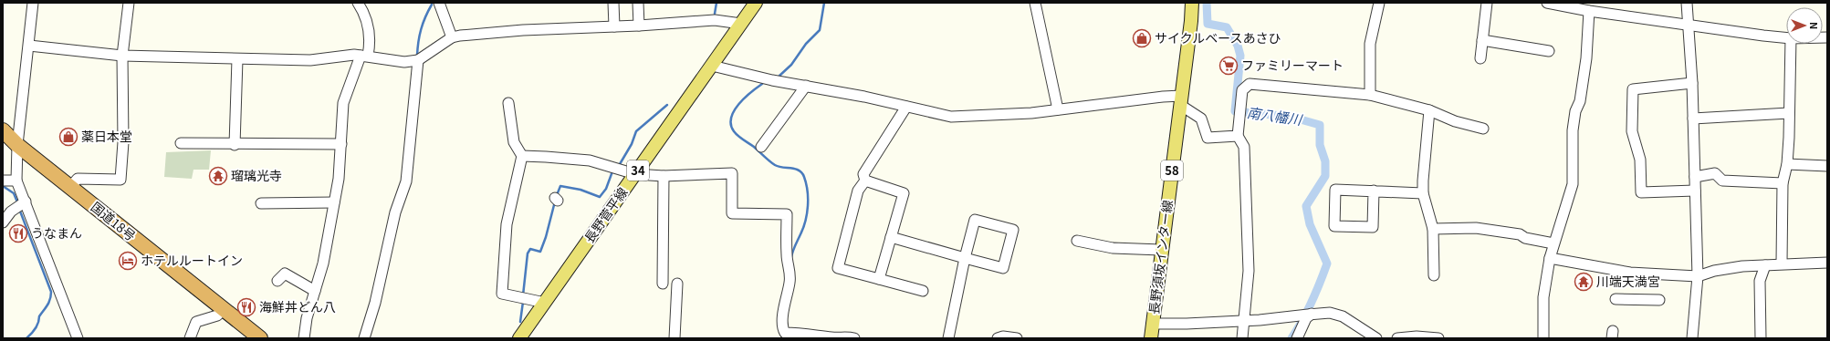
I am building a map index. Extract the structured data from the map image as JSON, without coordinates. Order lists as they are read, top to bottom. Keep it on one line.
{"streets":{"highway":["国道18号"],"main road":["34","58","長野菅平線","長野須坂インター線"]},"water":["南八幡川"],"places":{"shop":["サイクルベースあさひ","薬日本堂"],"supermarket":["ファミリーマート"],"temple":["瑠璃光寺","川端天満宮"],"restaurant":["うなまん","海鮮丼どん八"],"hotel":["ホテルルートイン"]},"north":"right"}
